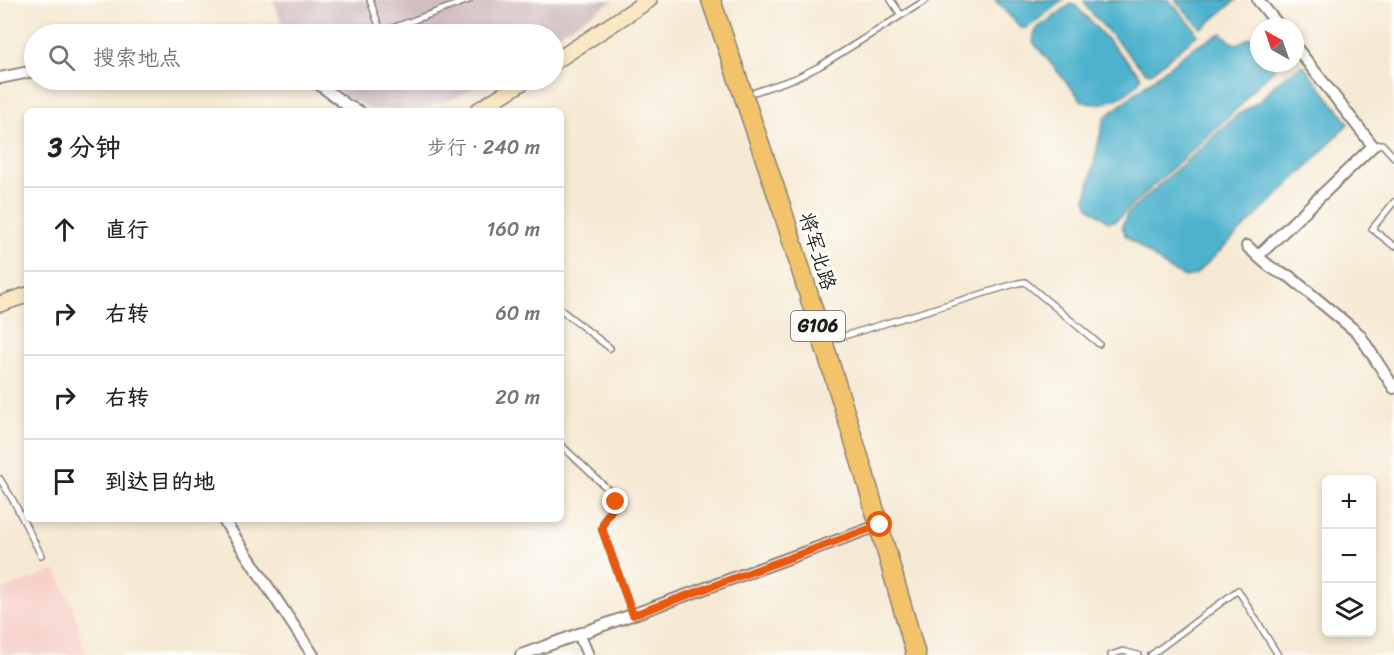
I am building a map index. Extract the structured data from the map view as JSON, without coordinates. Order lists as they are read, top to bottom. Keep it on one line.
{"streets":{"highway":["将军北路","G106"]},"north":"top left","page":{"search":"搜索地点","heading":["3 分钟","步行 · 240 m"],"list":[["直行","160 m"],["右转","60 m"],["右转","20 m"],"到达目的地"],"map_buttons":["+","−"]}}
